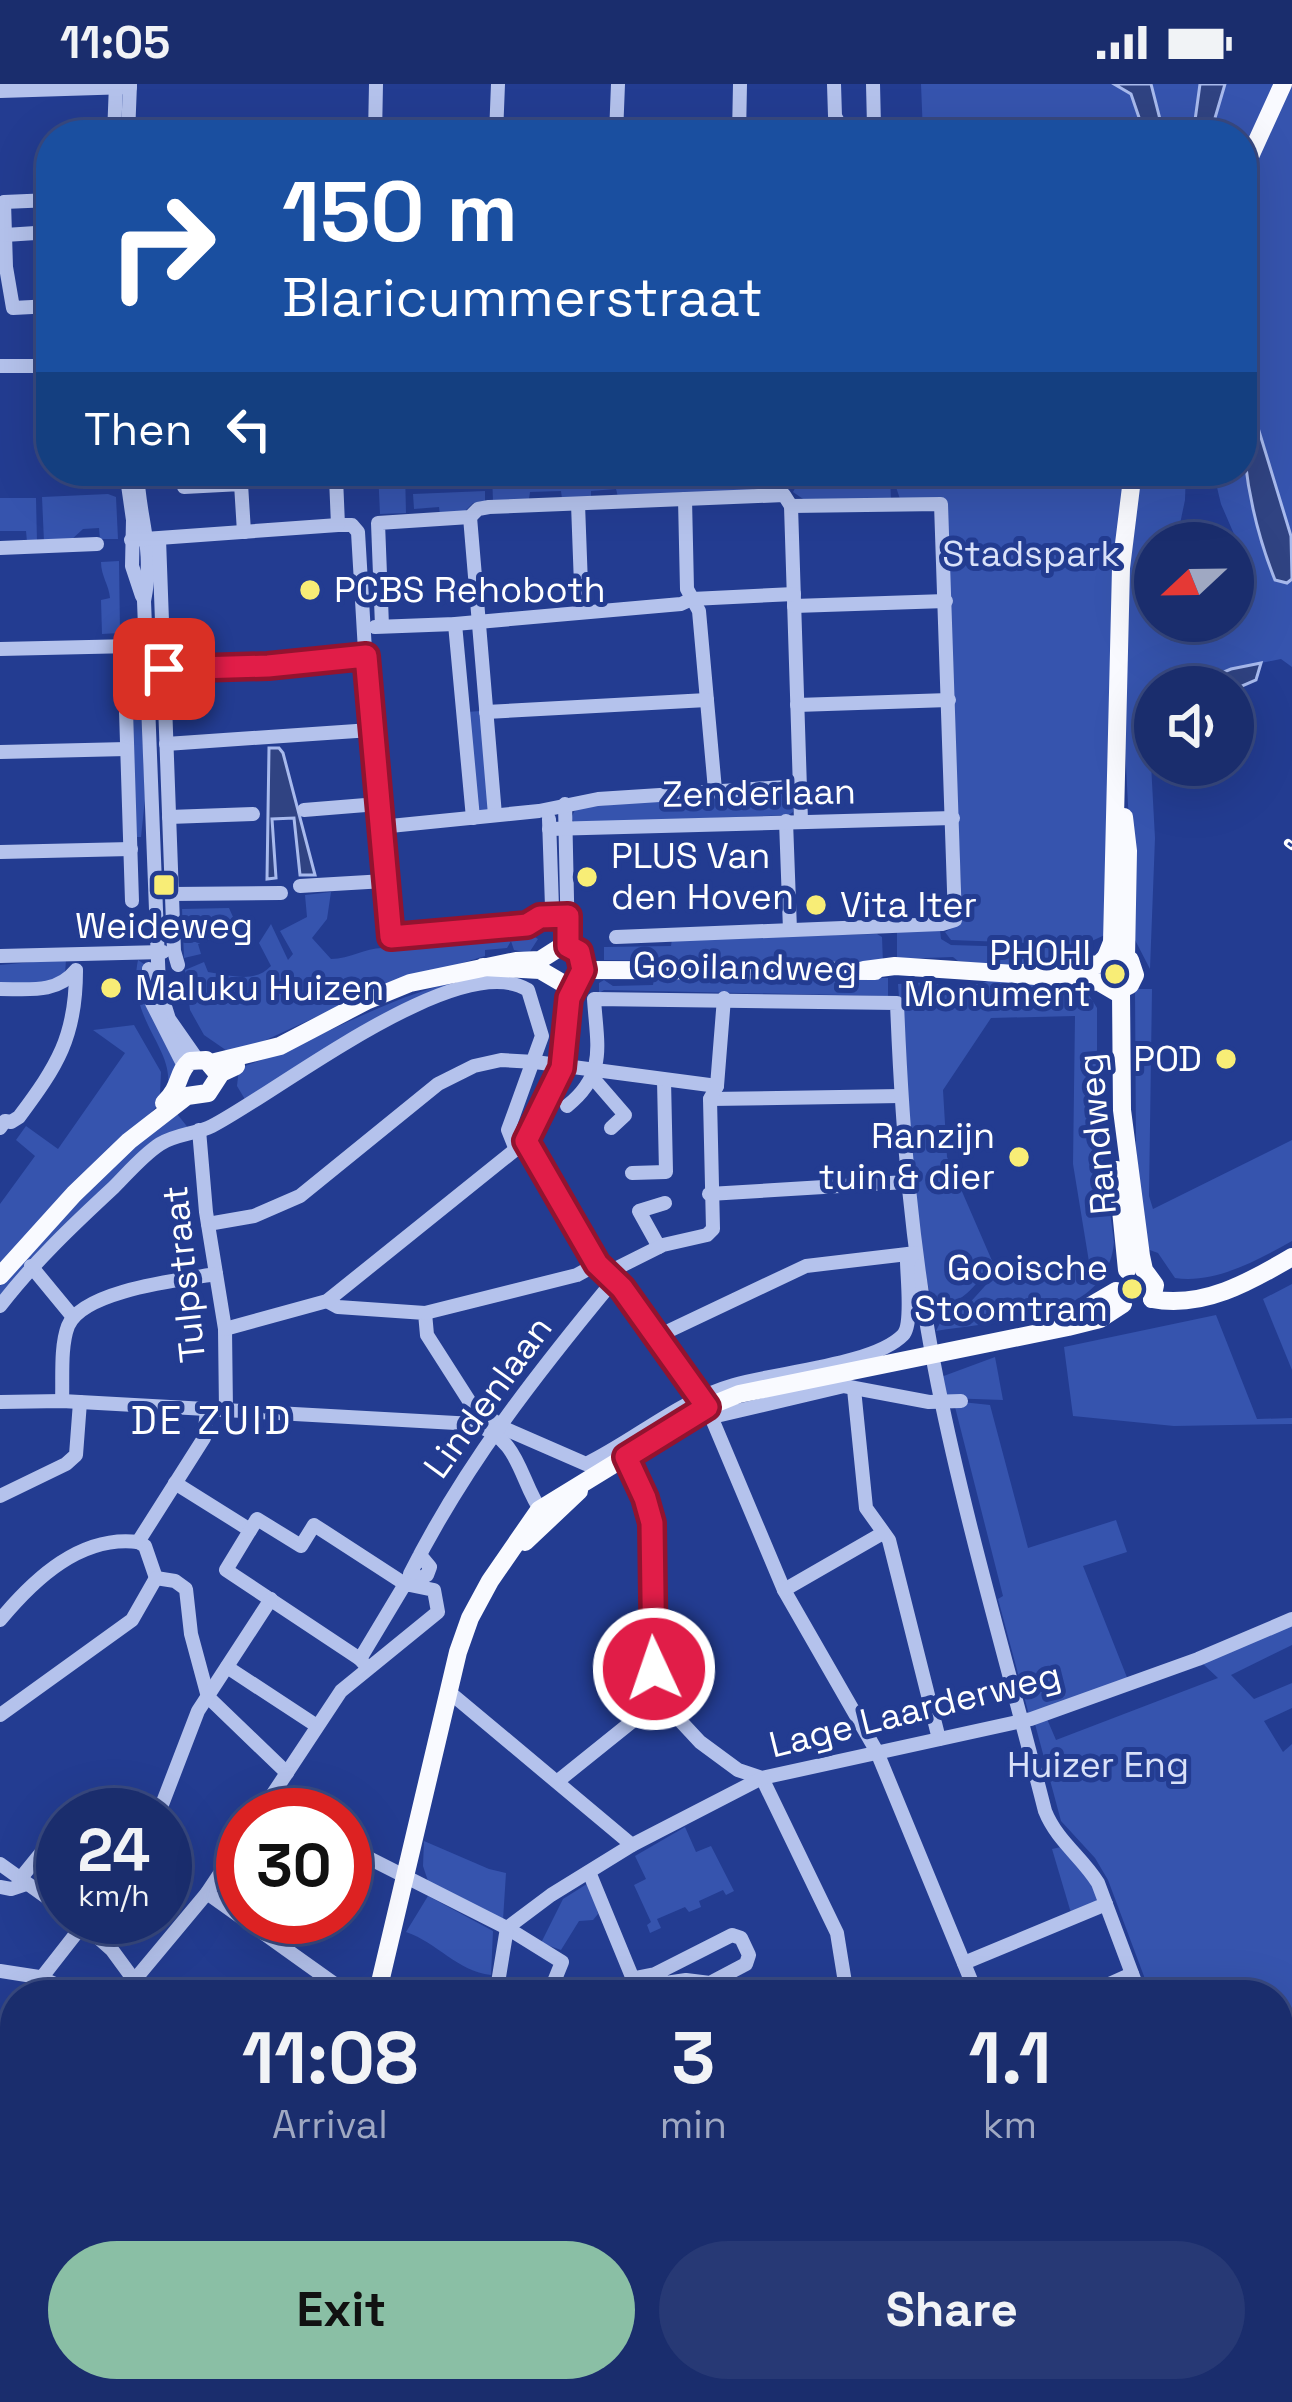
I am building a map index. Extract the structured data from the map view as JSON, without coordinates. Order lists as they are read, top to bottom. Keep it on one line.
{"streets":{"main road":["Gooilandweg","Randweg"],"street":["Zenderlaan","Tulpstraat","Lindenlaan","Lage Laarderweg"]},"crossings":[["Zenderlaan","Gooilandweg"],["Gooilandweg","Randweg"]],"districts":["DE ZUID"],"parks":["Stadspark","Huizer Eng"],"places":{"other":["PCBS Rehoboth","PLUS Van den Hoven","Vita Iter","PHOHI Monument","Maluku Huizen","POD","Ranzijn tuin & dier","Gooische Stoomtram"],"transit":["Weideweg"]},"north":"left","page":{"status":"11:05","turn":["150 m","Blaricummerstraat"],"then":"Then","speed":"24 km/h","limit":"30","eta":["11:08","Arrival","3","min","1.1","km"],"buttons":["Exit","Share"]}}
